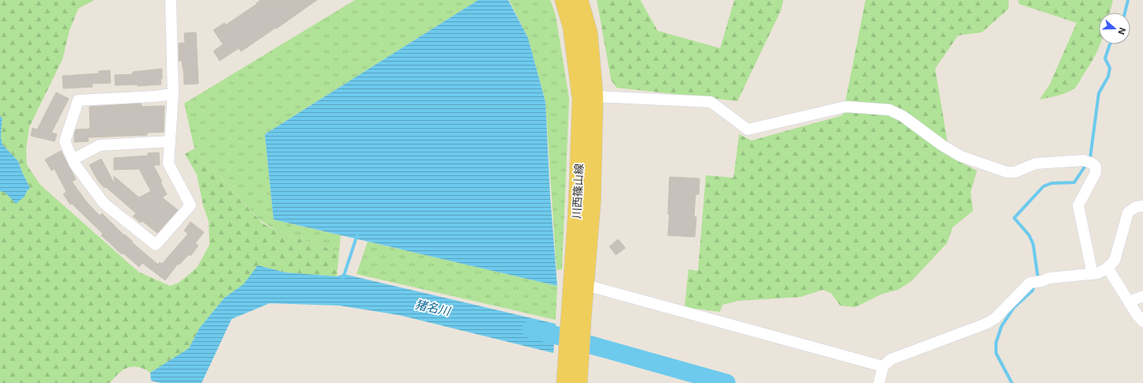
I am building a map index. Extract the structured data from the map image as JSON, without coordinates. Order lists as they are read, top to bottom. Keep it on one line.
{"streets":{"main road":["川西篠山線"]},"water":["猪名川"],"north":"right"}
